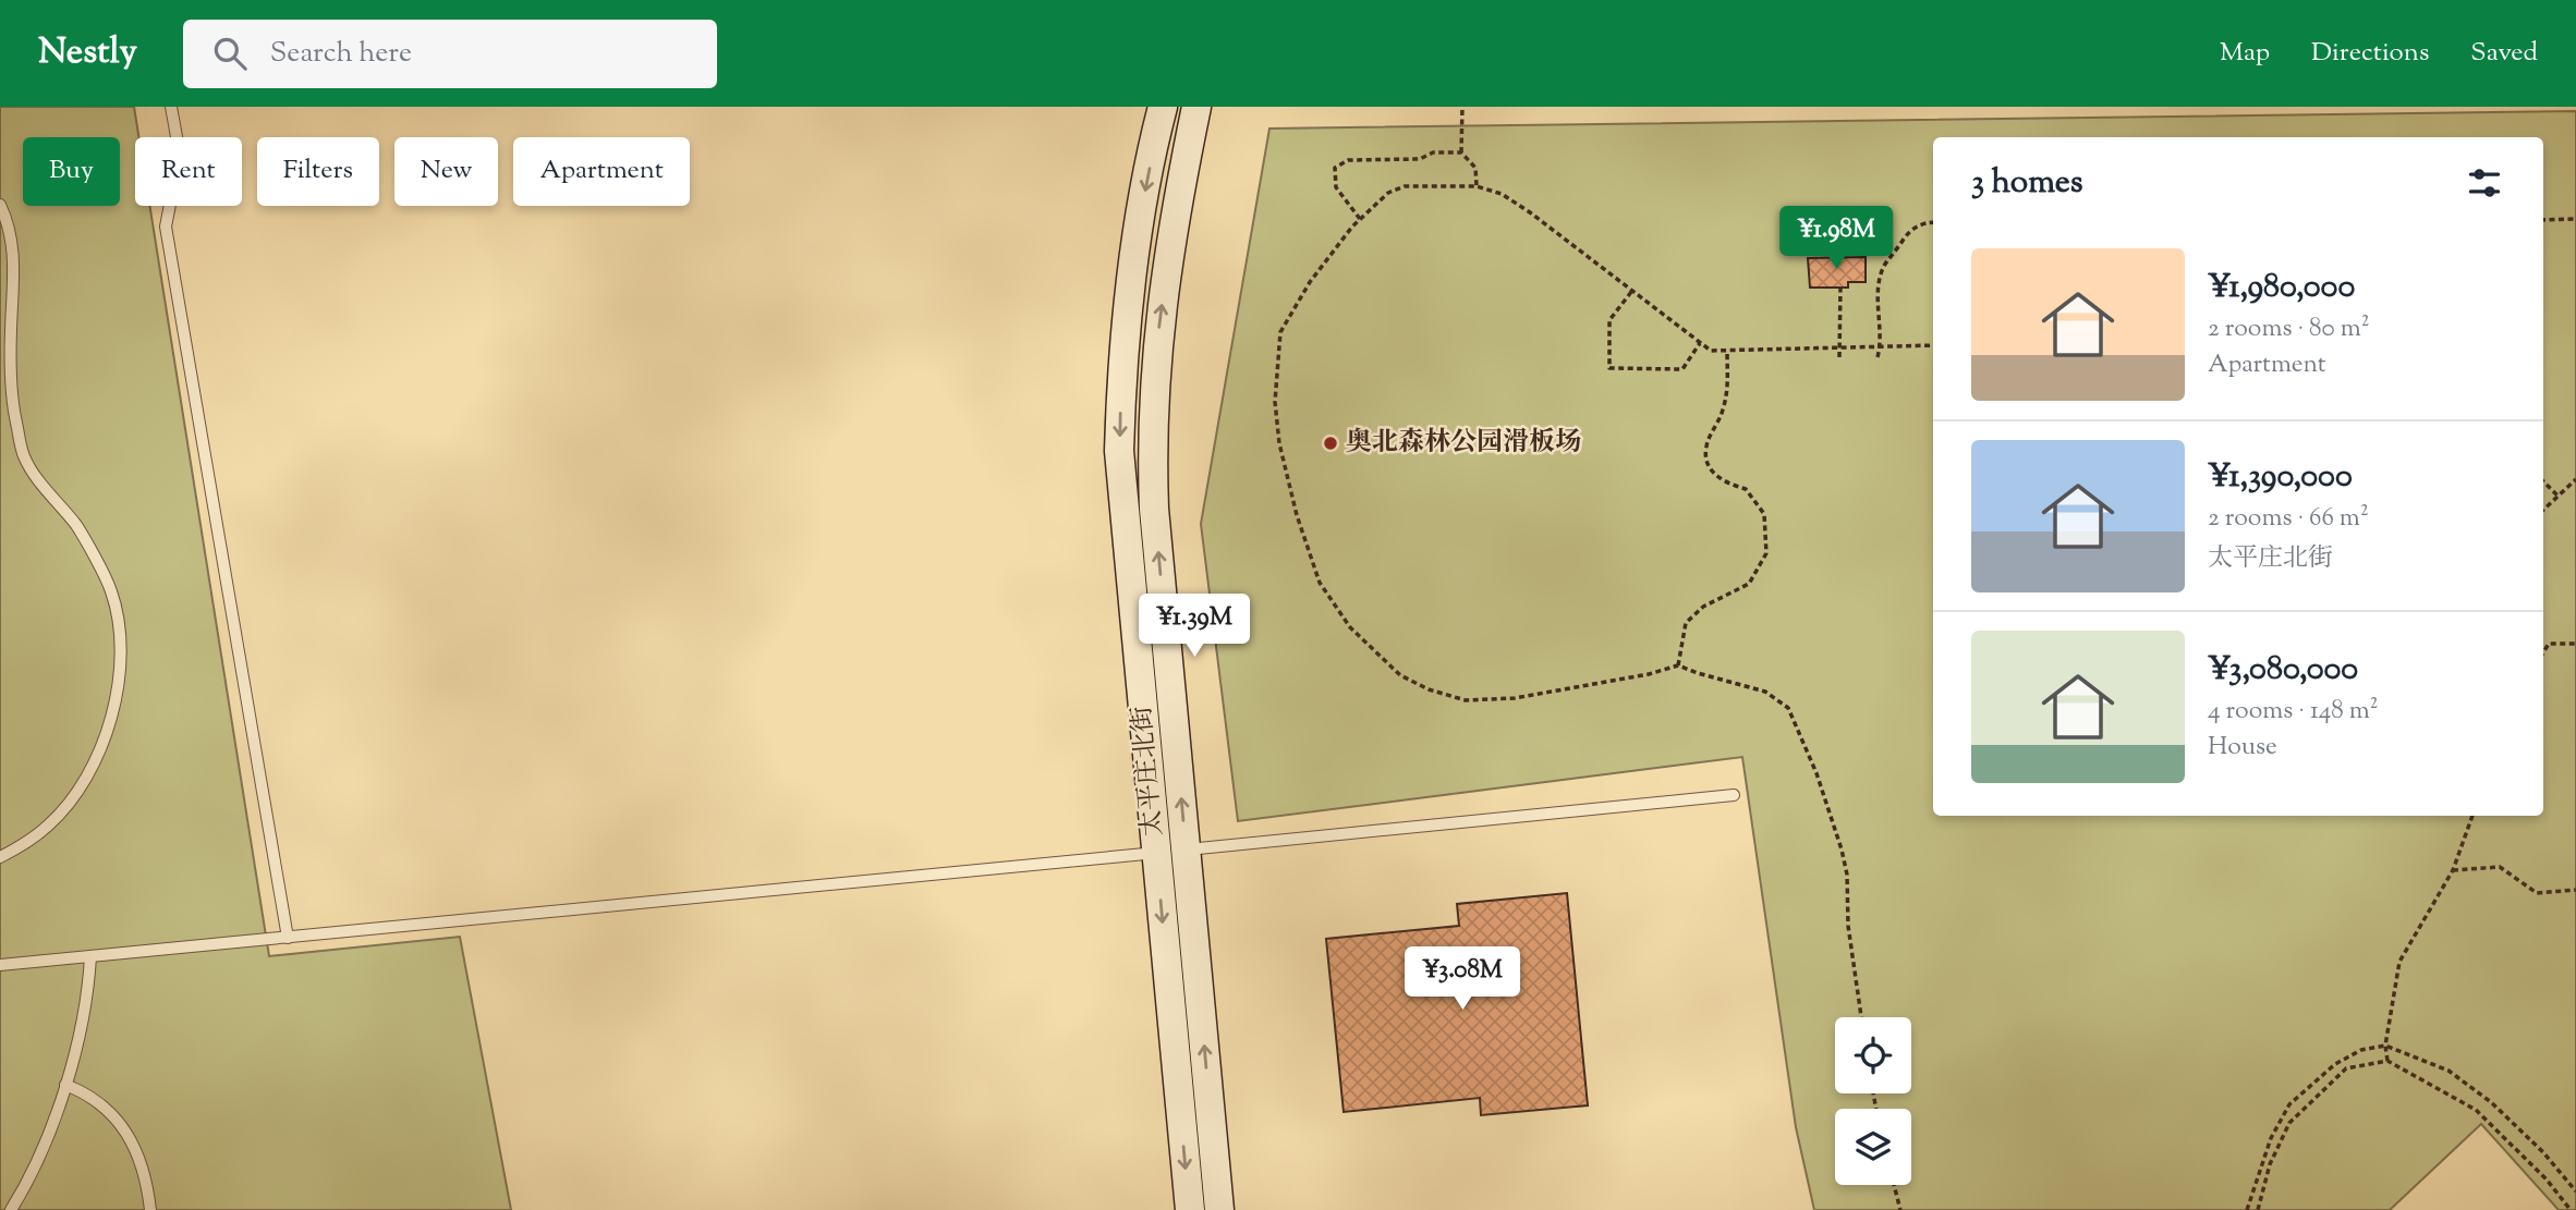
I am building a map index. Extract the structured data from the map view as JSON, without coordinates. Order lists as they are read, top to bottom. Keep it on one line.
{"streets":{"main road":["太平庄北街"]},"places":["奥北森林公园滑板场"],"page":{"header":"Nestly","search":"Search here","nav":["Map","Directions","Saved"],"chip":["Buy","Rent","Filters","New","Apartment"],"heading":"3 homes","price":["¥1.98M","¥1.39M","¥3.08M"],"list":[{"name":"¥1,980,000","note":"2 rooms · 80 m² · Apartment"},{"name":"¥1,390,000","note":"2 rooms · 66 m² · 太平庄北街"},{"name":"¥3,080,000","note":"4 rooms · 148 m² · House"}]}}
